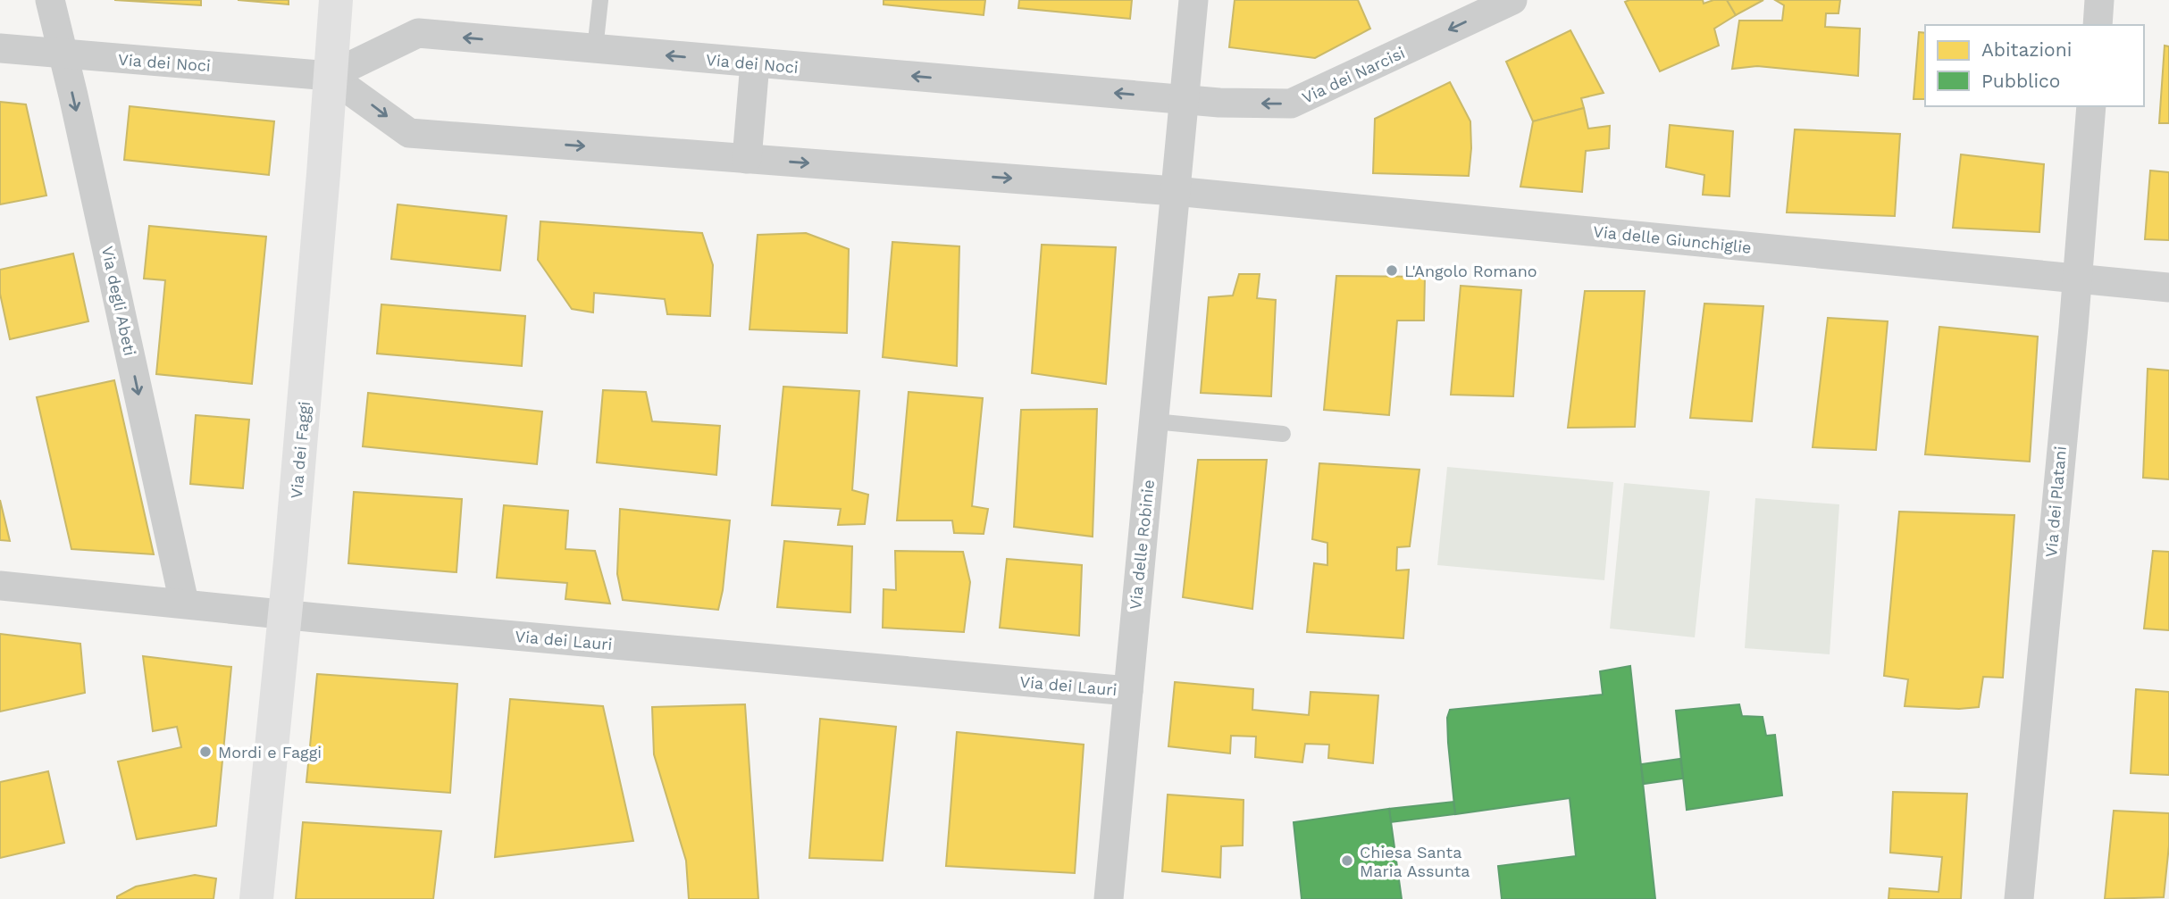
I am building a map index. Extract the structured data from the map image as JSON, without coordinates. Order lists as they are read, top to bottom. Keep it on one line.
{"streets":{"street":["Via dei Noci","Via dei Narcisi","Via delle Giunchiglie","Via degli Abeti","Via dei Faggi","Via dei Platani","Via delle Robinie","Via dei Lauri"]},"crossings":[["Via dei Noci","Via dei Narcisi"],["Via dei Noci","Via degli Abeti"],["Via dei Noci","Via dei Faggi"],["Via dei Noci","Via delle Robinie"],["Via dei Narcisi","Via delle Robinie"],["Via delle Giunchiglie","Via dei Platani"],["Via delle Giunchiglie","Via delle Robinie"],["Via degli Abeti","Via dei Lauri"],["Via dei Faggi","Via dei Lauri"],["Via delle Robinie","Via dei Lauri"]],"one_way":["Via dei Narcisi","Via degli Abeti"],"places":["L'Angolo Romano","Mordi e Faggi","Chiesa Santa Maria Assunta"],"legend":["Abitazioni","Pubblico"]}
